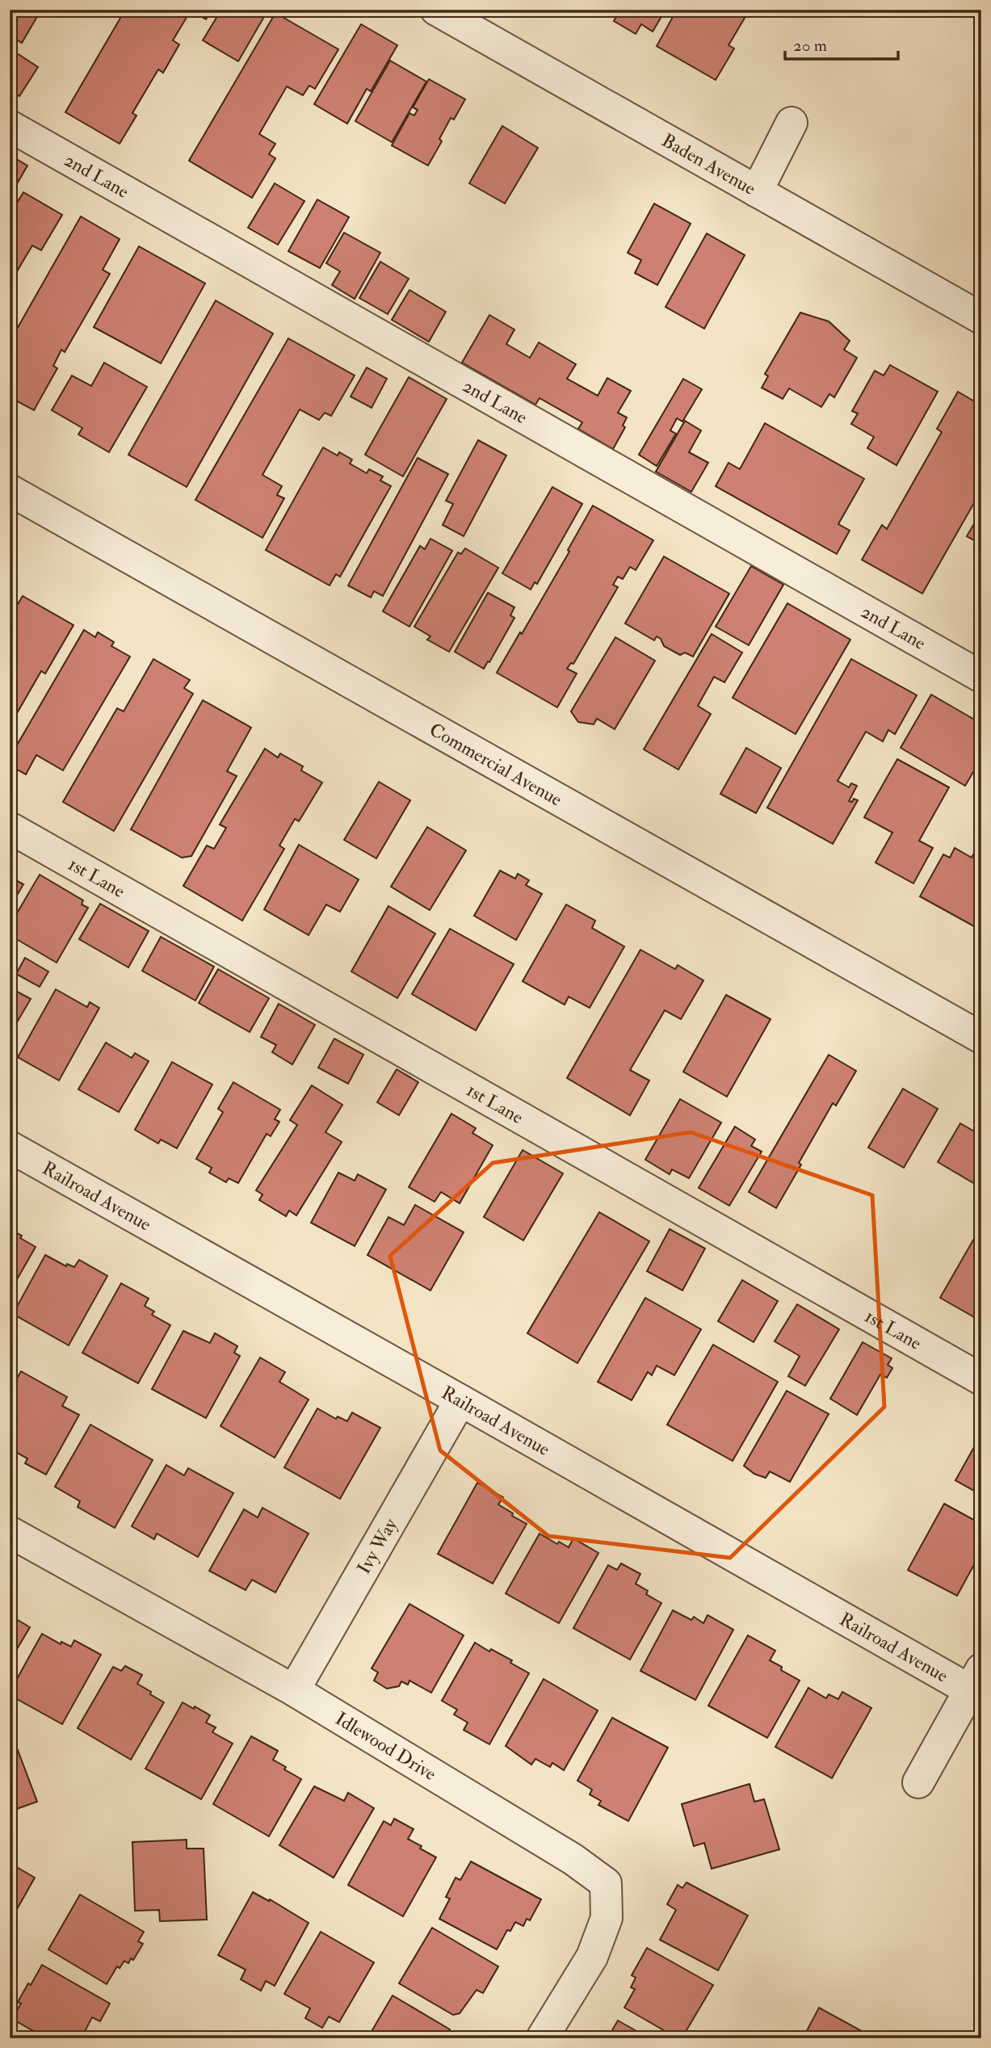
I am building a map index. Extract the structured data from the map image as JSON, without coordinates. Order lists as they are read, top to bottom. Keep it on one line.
{"streets":{"street":["Baden Avenue","2nd Lane","Commercial Avenue","1st Lane","Railroad Avenue","Ivy Way","Idlewood Drive"]},"crossings":[["Railroad Avenue","Ivy Way"],["Ivy Way","Idlewood Drive"]],"scale_bar":"20 m"}
